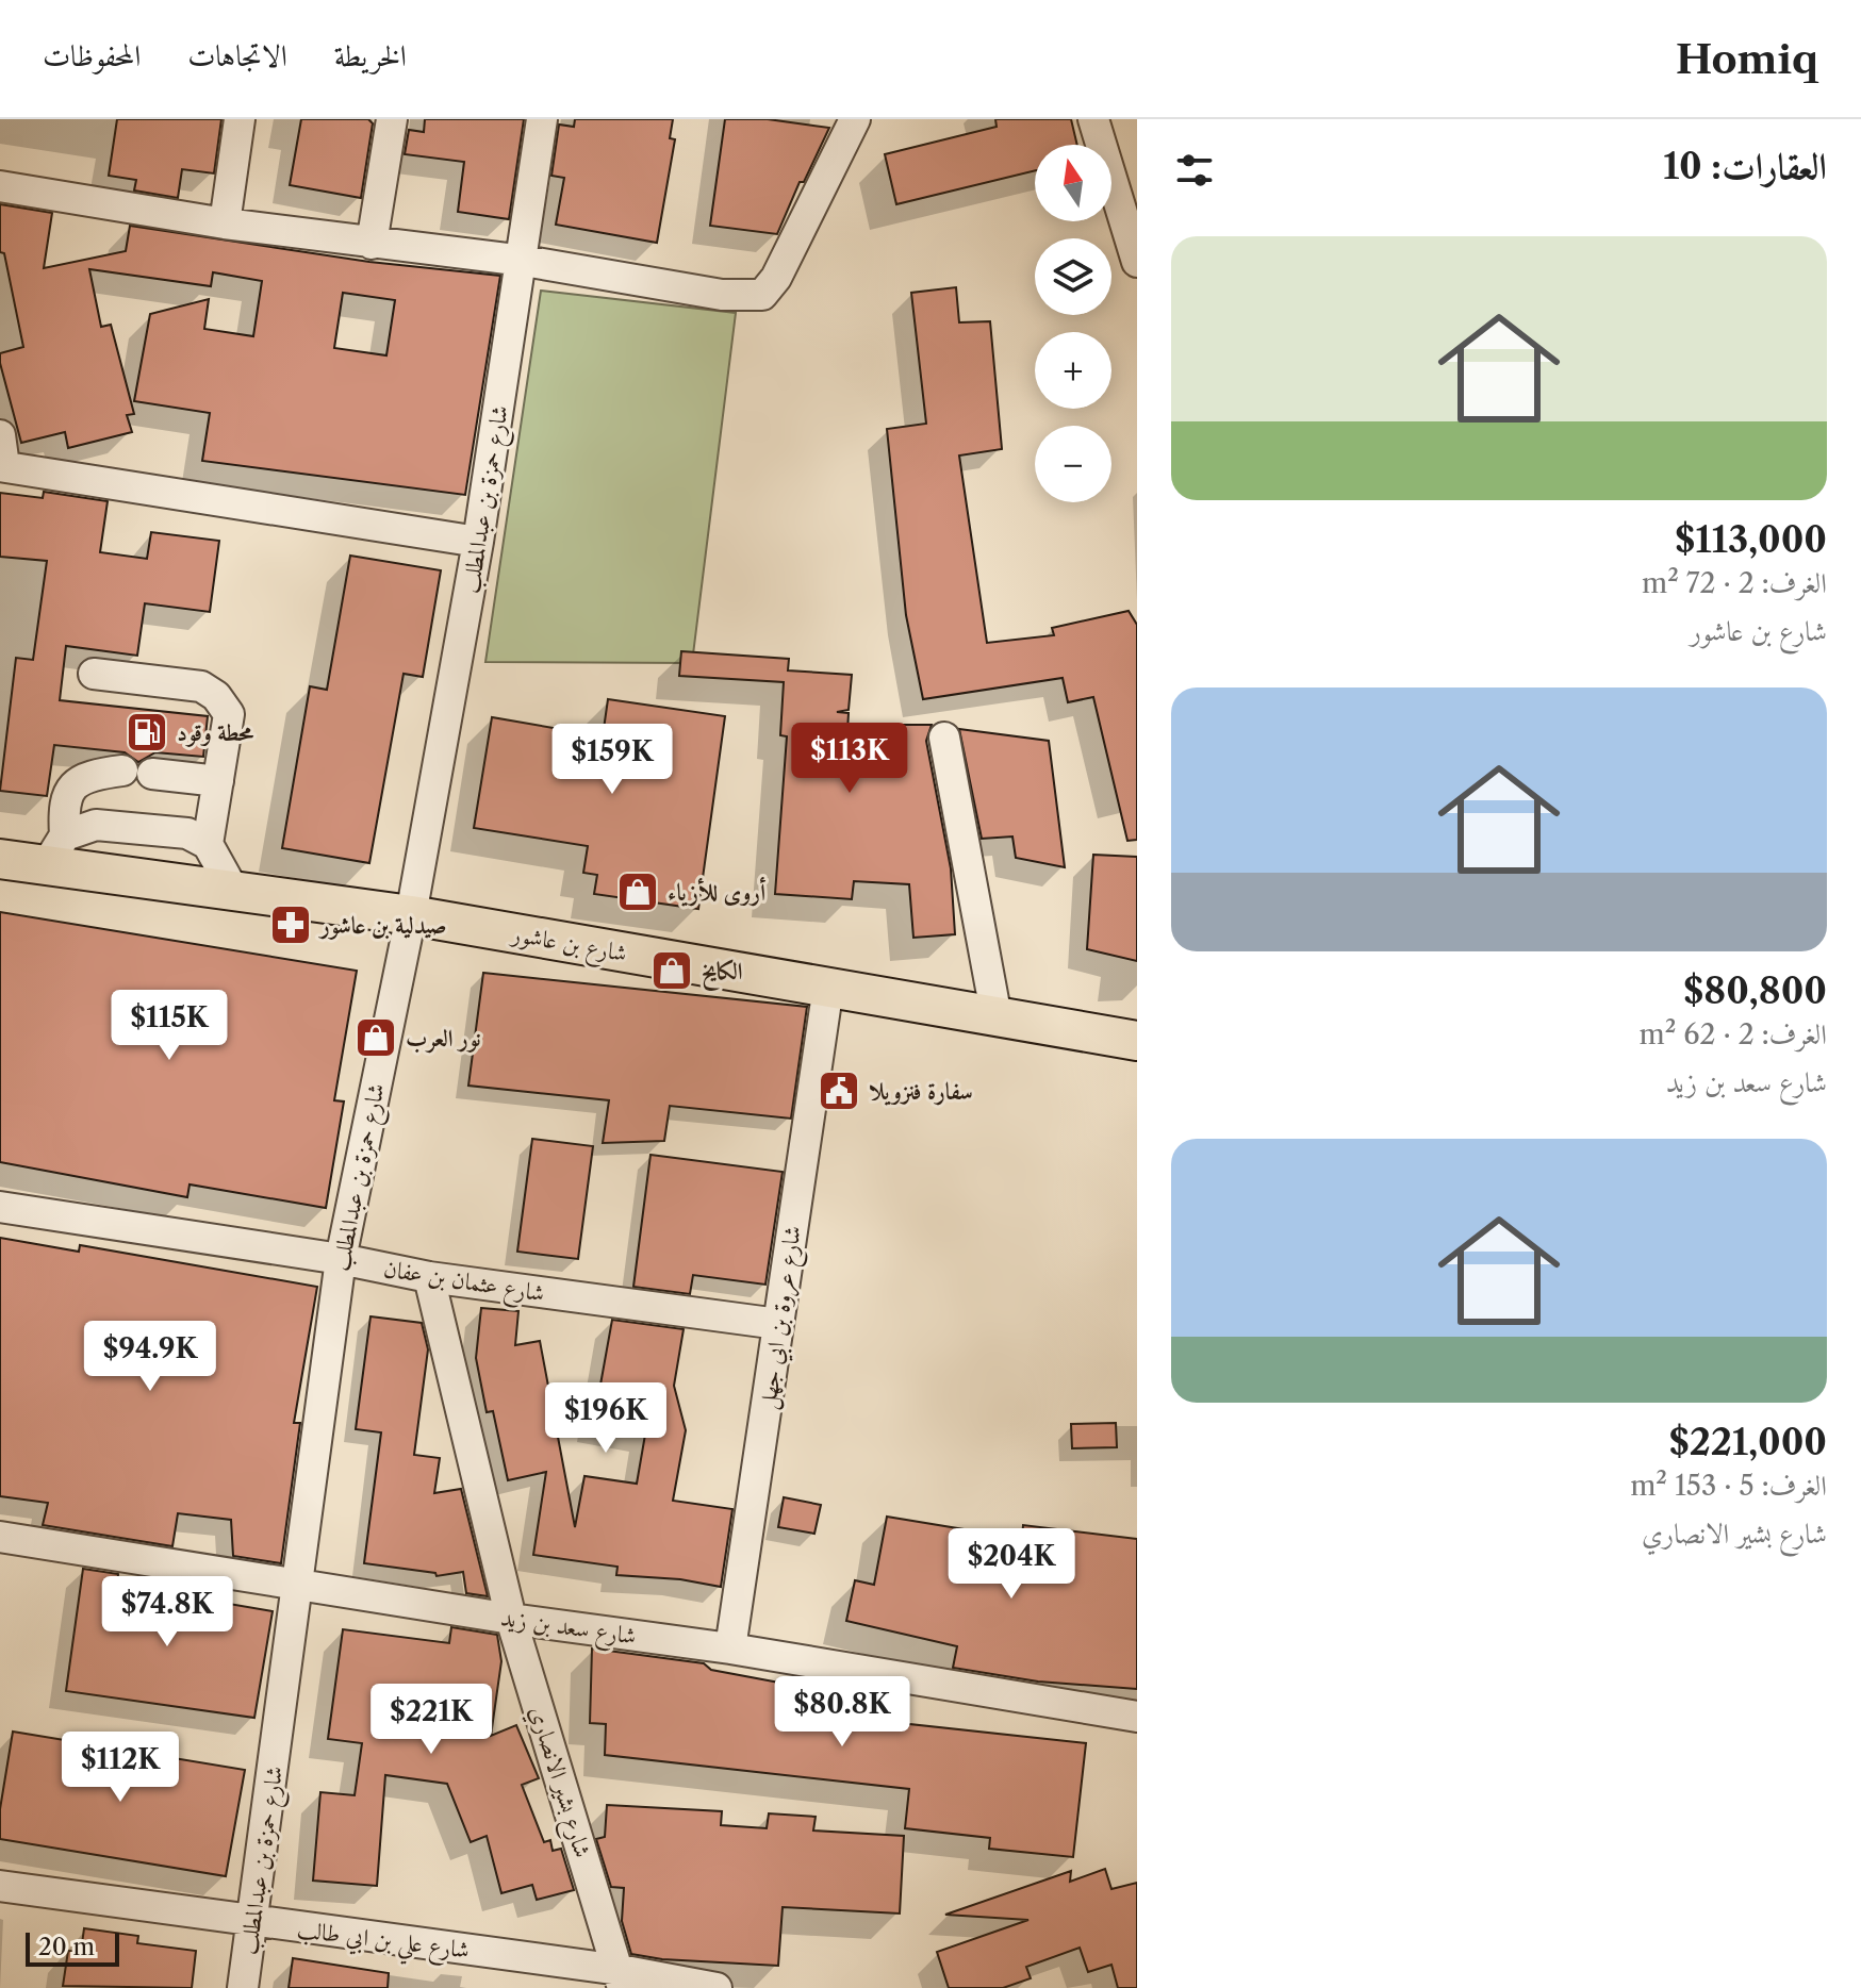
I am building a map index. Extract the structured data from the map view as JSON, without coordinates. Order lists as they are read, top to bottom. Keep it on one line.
{"streets":{"main road":["شارع بن عاشور"],"street":["شارع حمزة بن عبدالمطلب","شارع عثمان بن عفان","شارع عروة بن ابي جهل","شارع سعد بن زيد","شارع بشير الانصاري","شارع علي بن ابي طالب"]},"crossings":[["شارع حمزة بن عبدالمطلب","شارع بن عاشور"],["شارع حمزة بن عبدالمطلب","شارع عثمان بن عفان"],["شارع حمزة بن عبدالمطلب","شارع سعد بن زيد"],["شارع حمزة بن عبدالمطلب","شارع علي بن ابي طالب"],["شارع بن عاشور","شارع عروة بن ابي جهل"],["شارع عثمان بن عفان","شارع عروة بن ابي جهل"],["شارع عثمان بن عفان","شارع بشير الانصاري"],["شارع عروة بن ابي جهل","شارع سعد بن زيد"],["شارع سعد بن زيد","شارع بشير الانصاري"],["شارع بشير الانصاري","شارع علي بن ابي طالب"]],"places":{"fuel station":["محطة وقود"],"shop":["أروى للأزياء","الكايخ","نور العرب"],"pharmacy":["صيدلية بن عاشور"],"public building":["سفارة فنزويلا"]},"scale_bar":"20 m","north":"top","page":{"header":"Homiq","nav":["الخريطة","الاتجاهات","المحفوظات"],"heading":"العقارات: 10","map_buttons":["+","−"],"list":[{"name":"$113,000","note":"الغرف: 2 · 72 m² · شارع بن عاشور"},{"name":"$80,800","note":"الغرف: 2 · 62 m² · شارع سعد بن زيد"},{"name":"$221,000","note":"الغرف: 5 · 153 m² · شارع بشير الانصاري"}],"price":["$113K","$159K","$115K","$94.9K","$196K","$204K","$74.8K","$80.8K","$221K","$112K"],"scale":"20 m"}}
